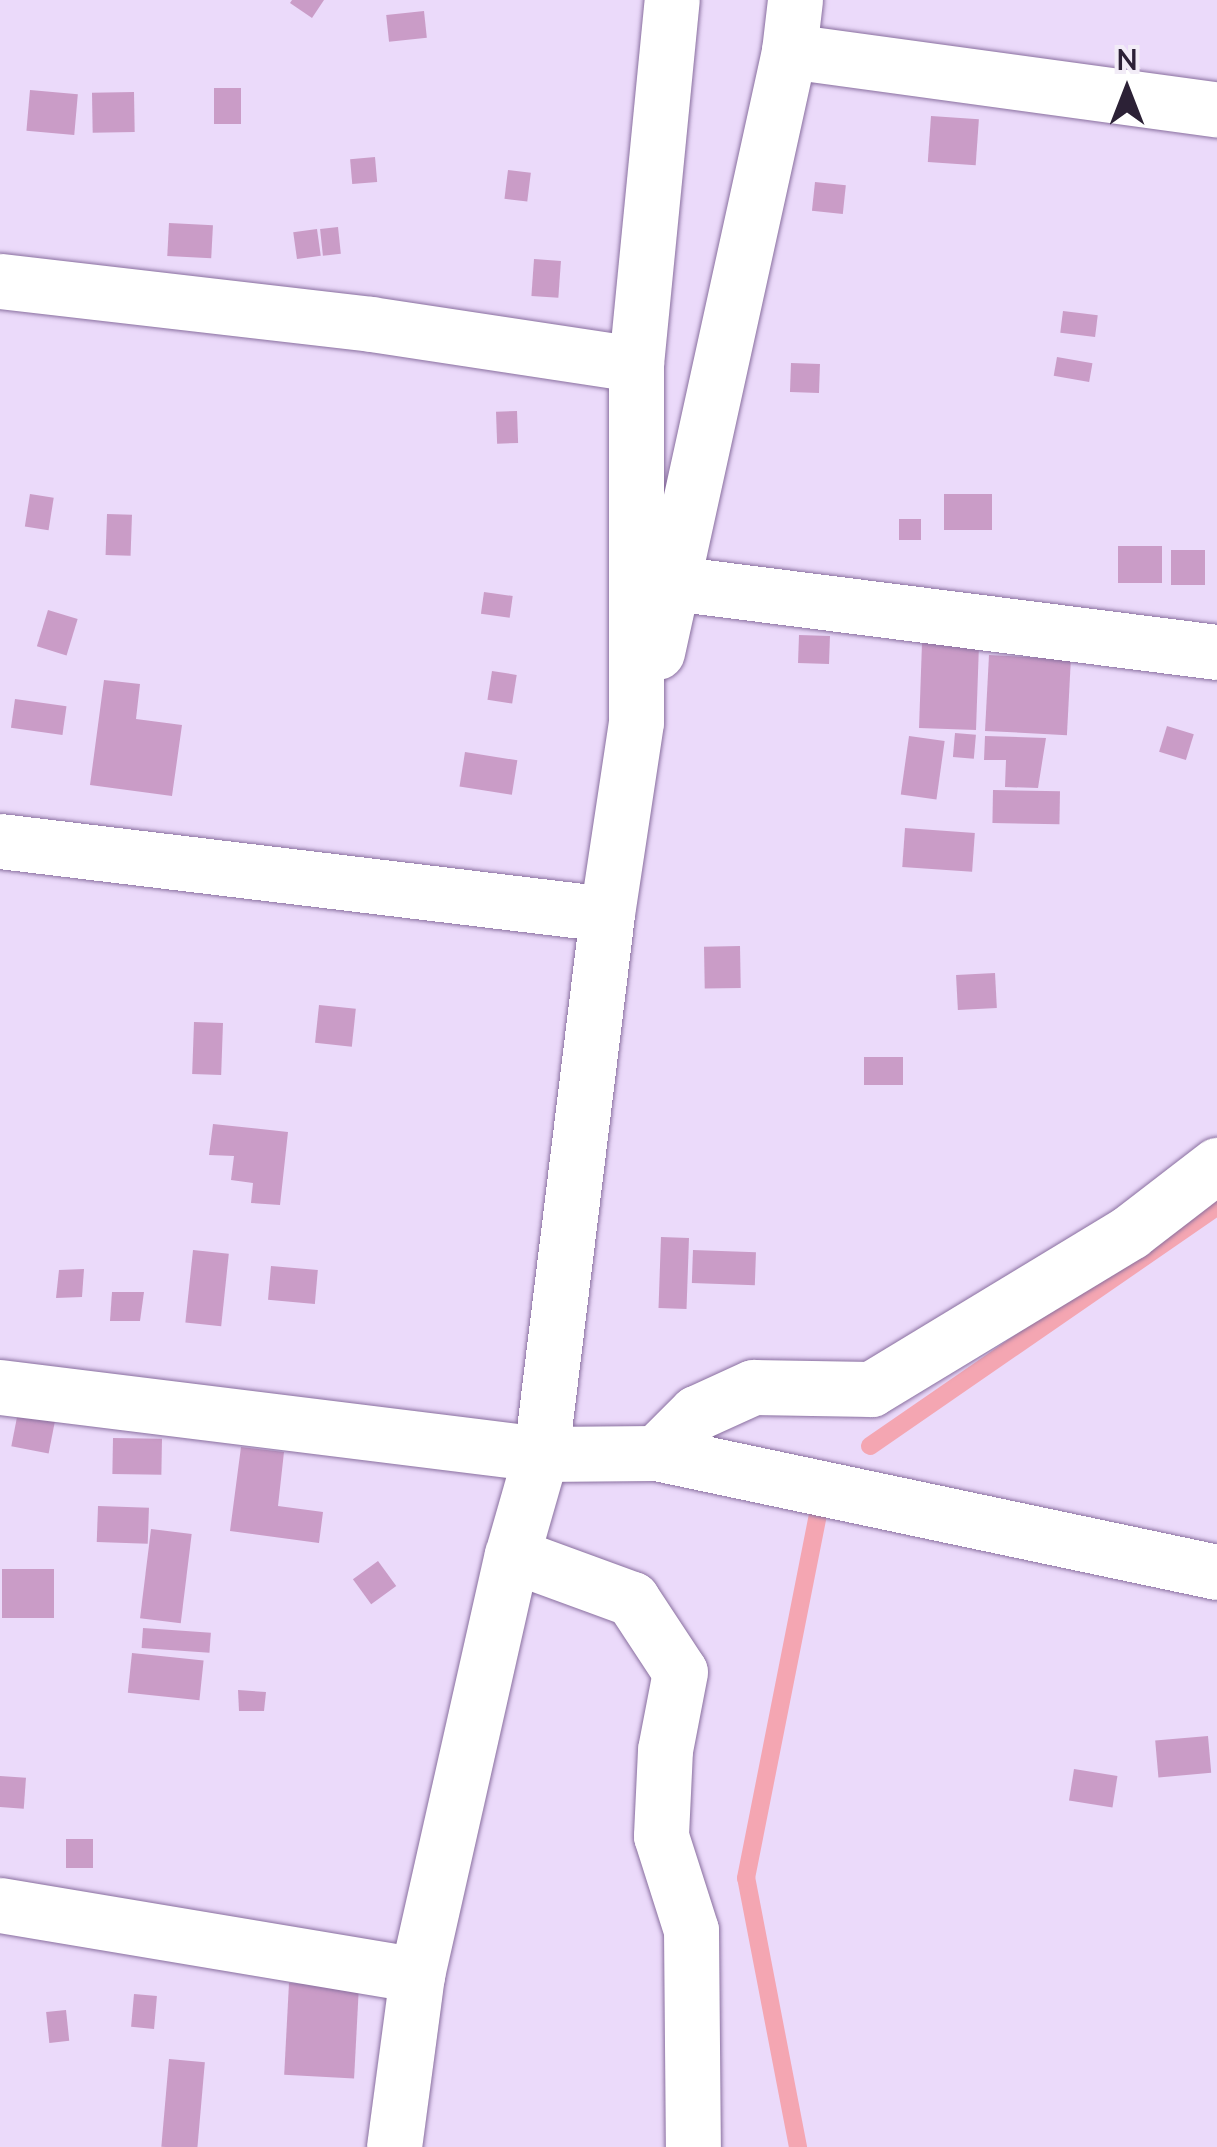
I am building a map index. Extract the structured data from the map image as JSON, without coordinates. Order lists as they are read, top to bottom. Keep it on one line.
{"north":"top"}
